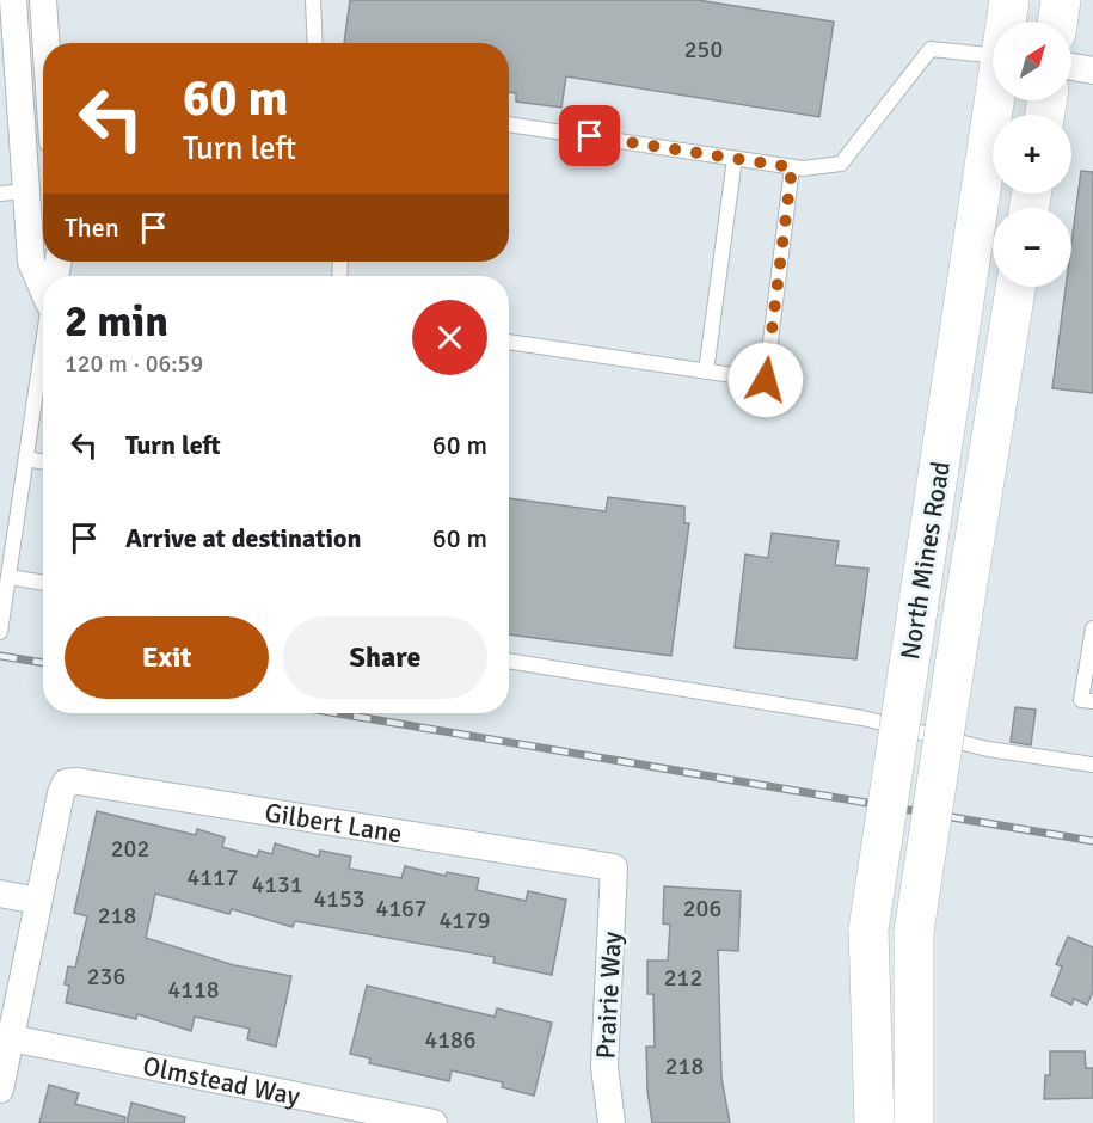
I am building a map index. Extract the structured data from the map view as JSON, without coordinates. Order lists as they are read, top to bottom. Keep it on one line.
{"streets":{"main road":["North Mines Road"],"street":["Gilbert Lane","Prairie Way","Olmstead Way"]},"crossings":[["Gilbert Lane","Prairie Way"]],"house_numbers":["250","202","4117","4131","4153","4167","206","218","4179","236","212","4118","4186","218"],"north":"top right","page":{"map_buttons":["+","−"],"turn":["60 m","Turn left"],"then":"Then","heading":["2 min","120 m · 06:59"],"list":[{"name":"Turn left","value":"60 m"},{"name":"Arrive at destination","value":"60 m"}],"buttons":["Exit","Share"]}}
